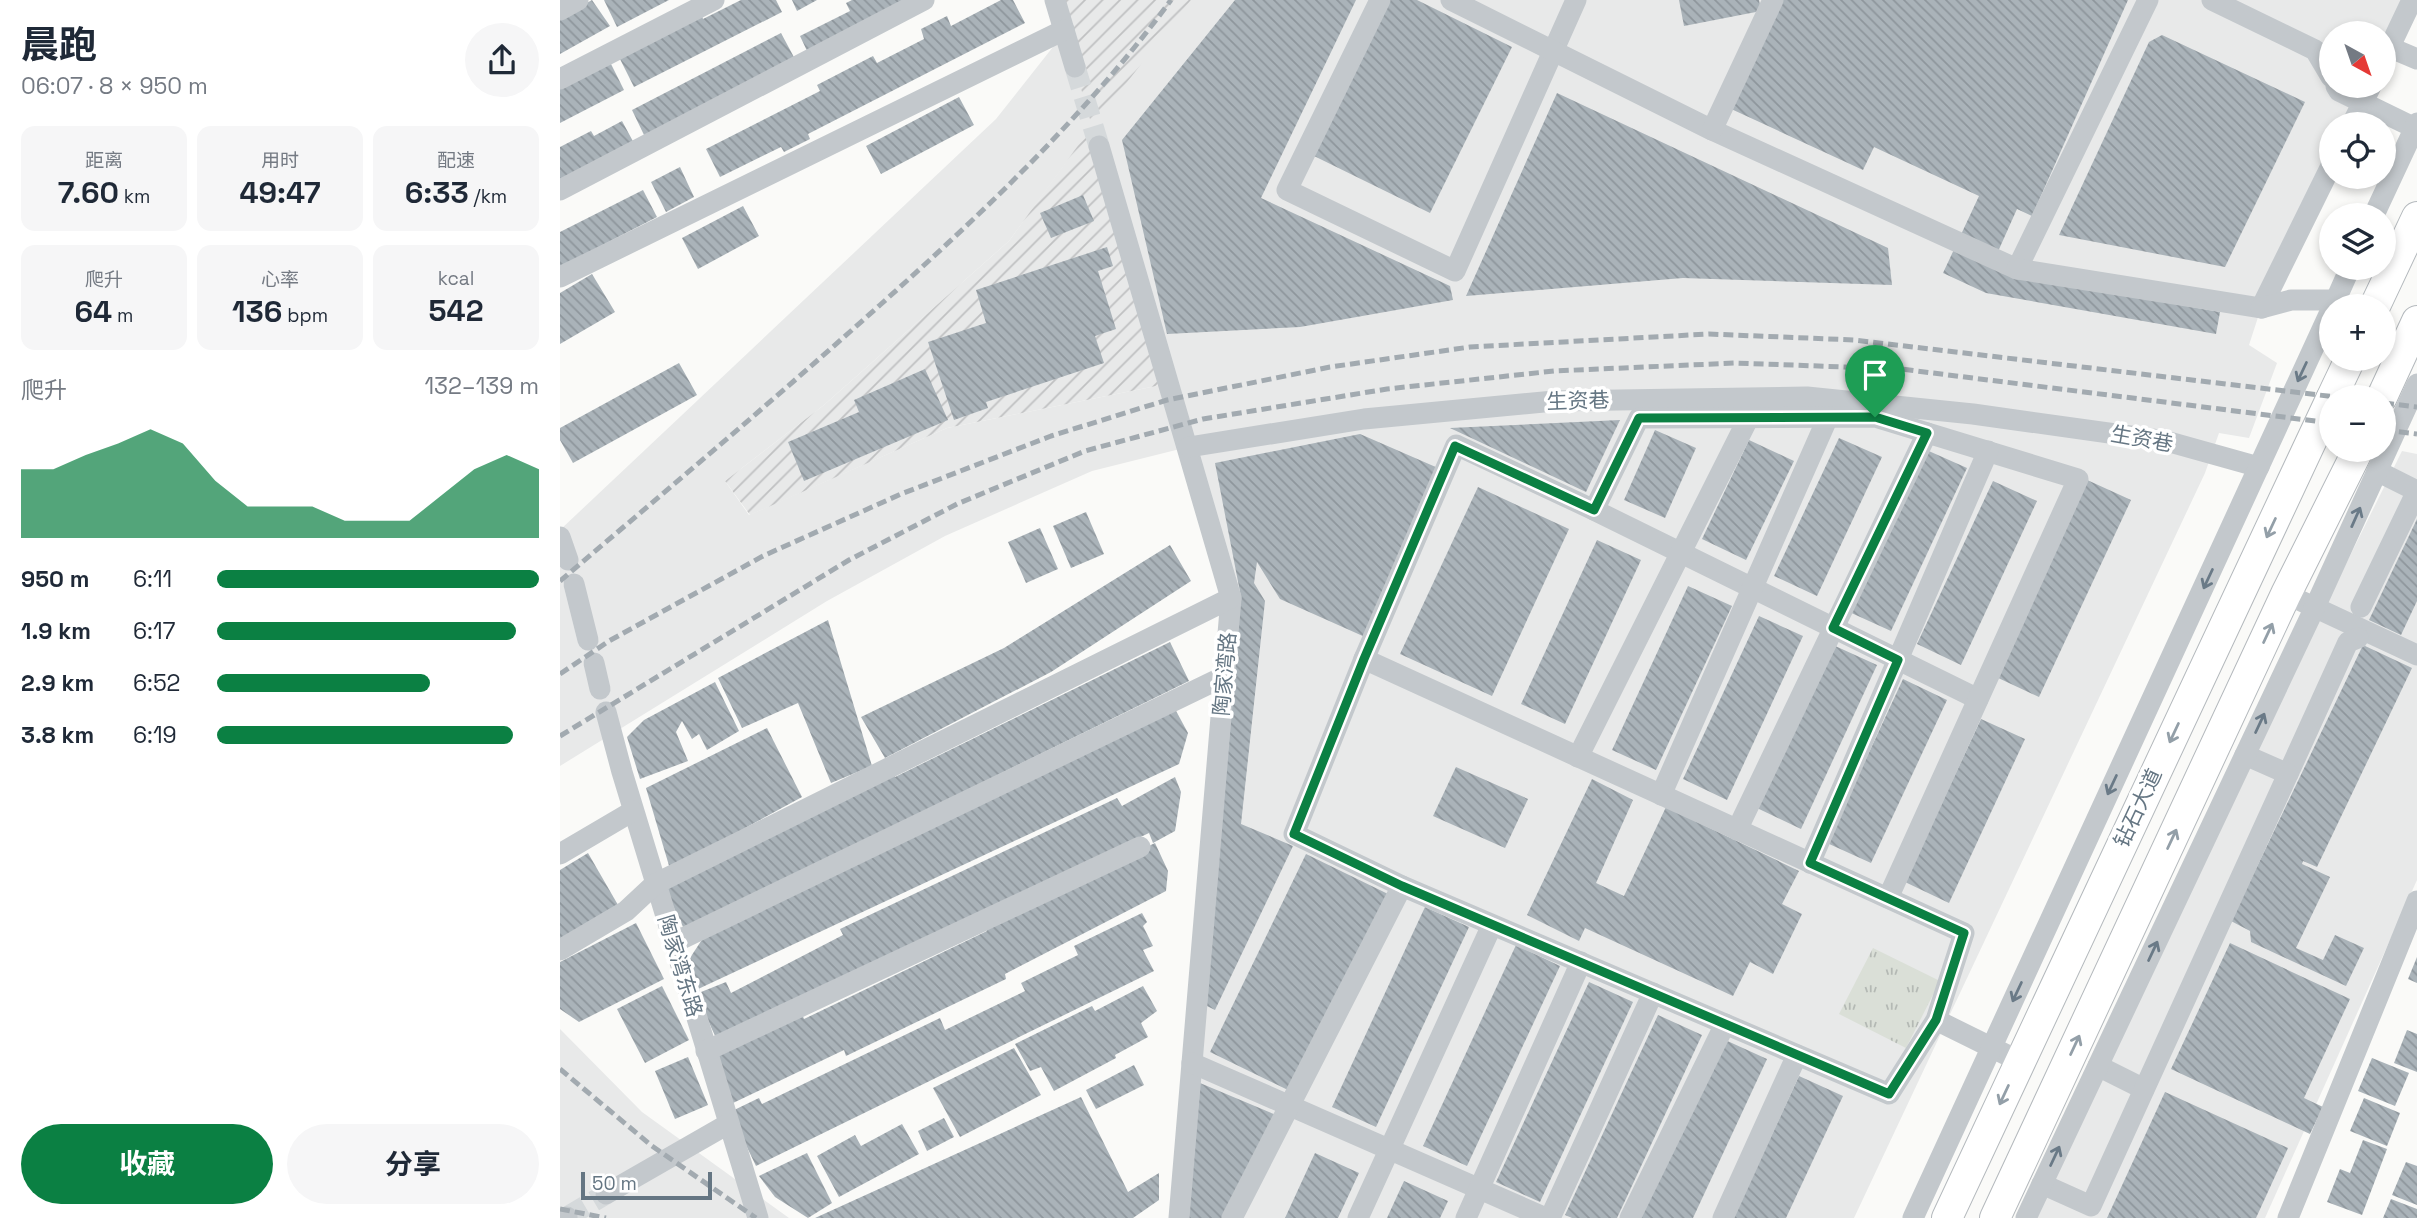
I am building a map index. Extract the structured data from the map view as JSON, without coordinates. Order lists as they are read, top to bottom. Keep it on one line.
{"streets":{"highway":["钻石大道"],"street":["生资巷","陶家湾路","陶家湾东路"]},"crossings":[["生资巷","陶家湾路"]],"scale_bar":"50 m","north":"bottom right","page":{"heading":["晨跑","06:07 · 8 × 950 m"],"map_buttons":["+","−"],"stats":[["距离","7.60 km"],["用时","49:47"],["配速","6:33 /km"],["爬升","64 m"],["心率","136 bpm"],["kcal","542"]],"chart":["爬升","132–139 m"],"list":[{"name":"950 m","note":"6:11"},{"name":"1.9 km","note":"6:17"},{"name":"2.9 km","note":"6:52"},{"name":"3.8 km","note":"6:19"}],"buttons":["收藏","分享"],"scale":"50 m"}}
